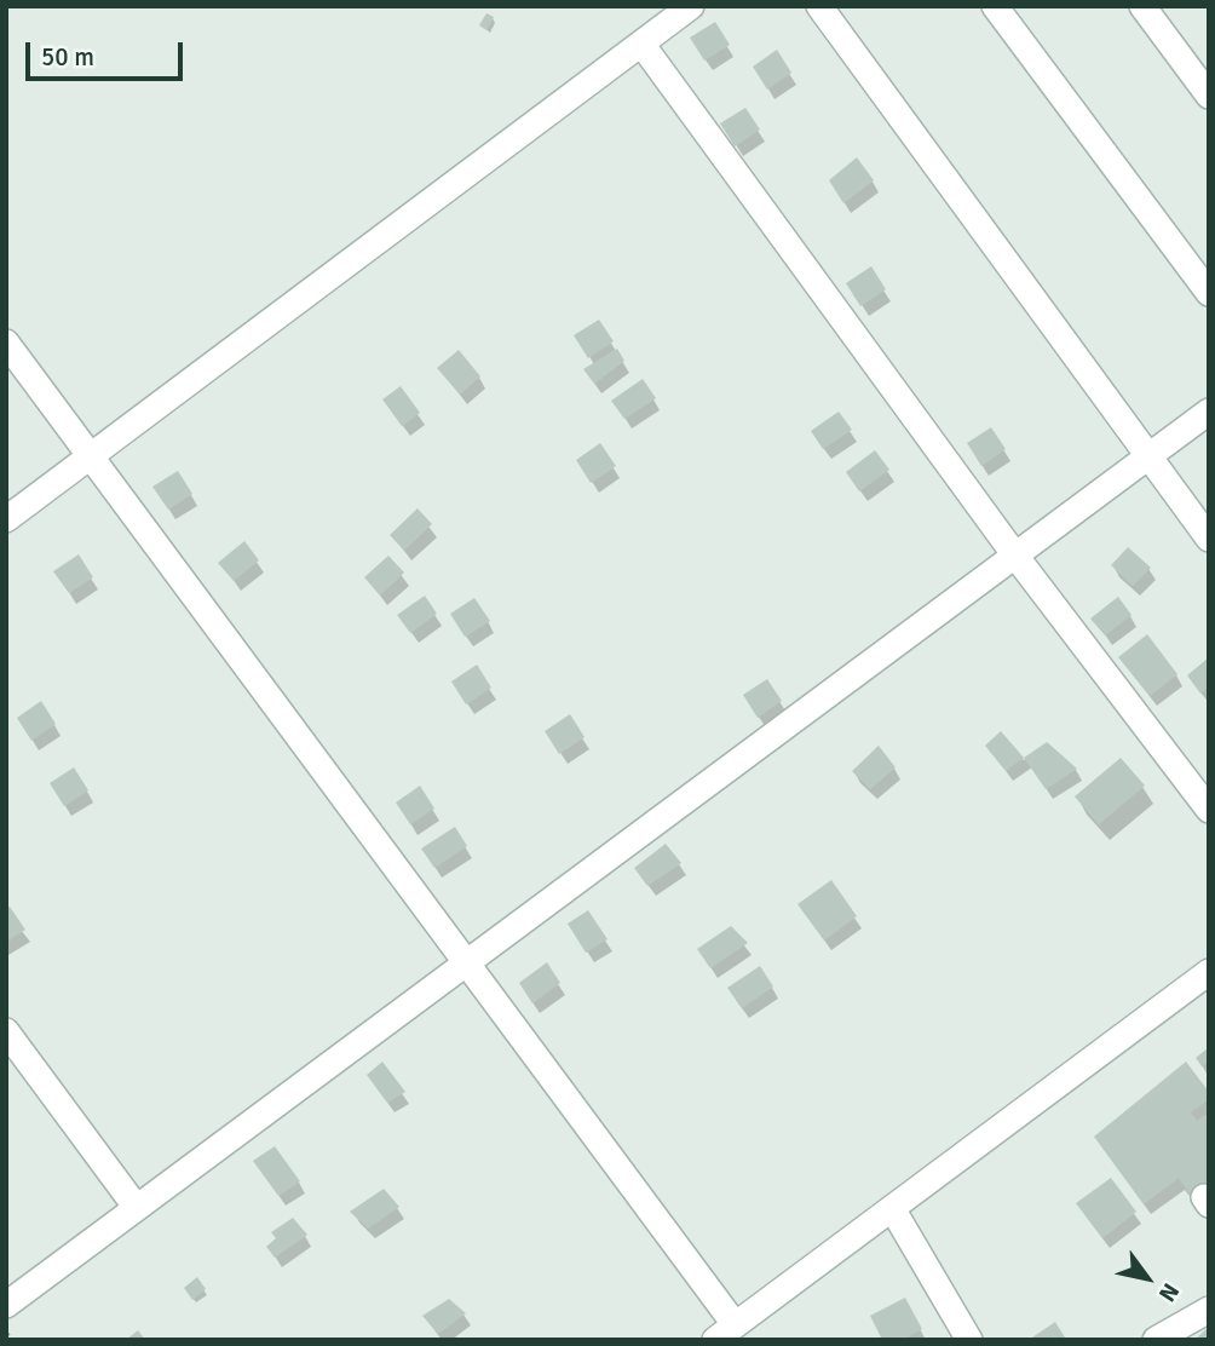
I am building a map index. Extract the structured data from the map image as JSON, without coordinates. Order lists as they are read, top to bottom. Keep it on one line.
{"scale_bar":"50 m","north":"bottom right"}
